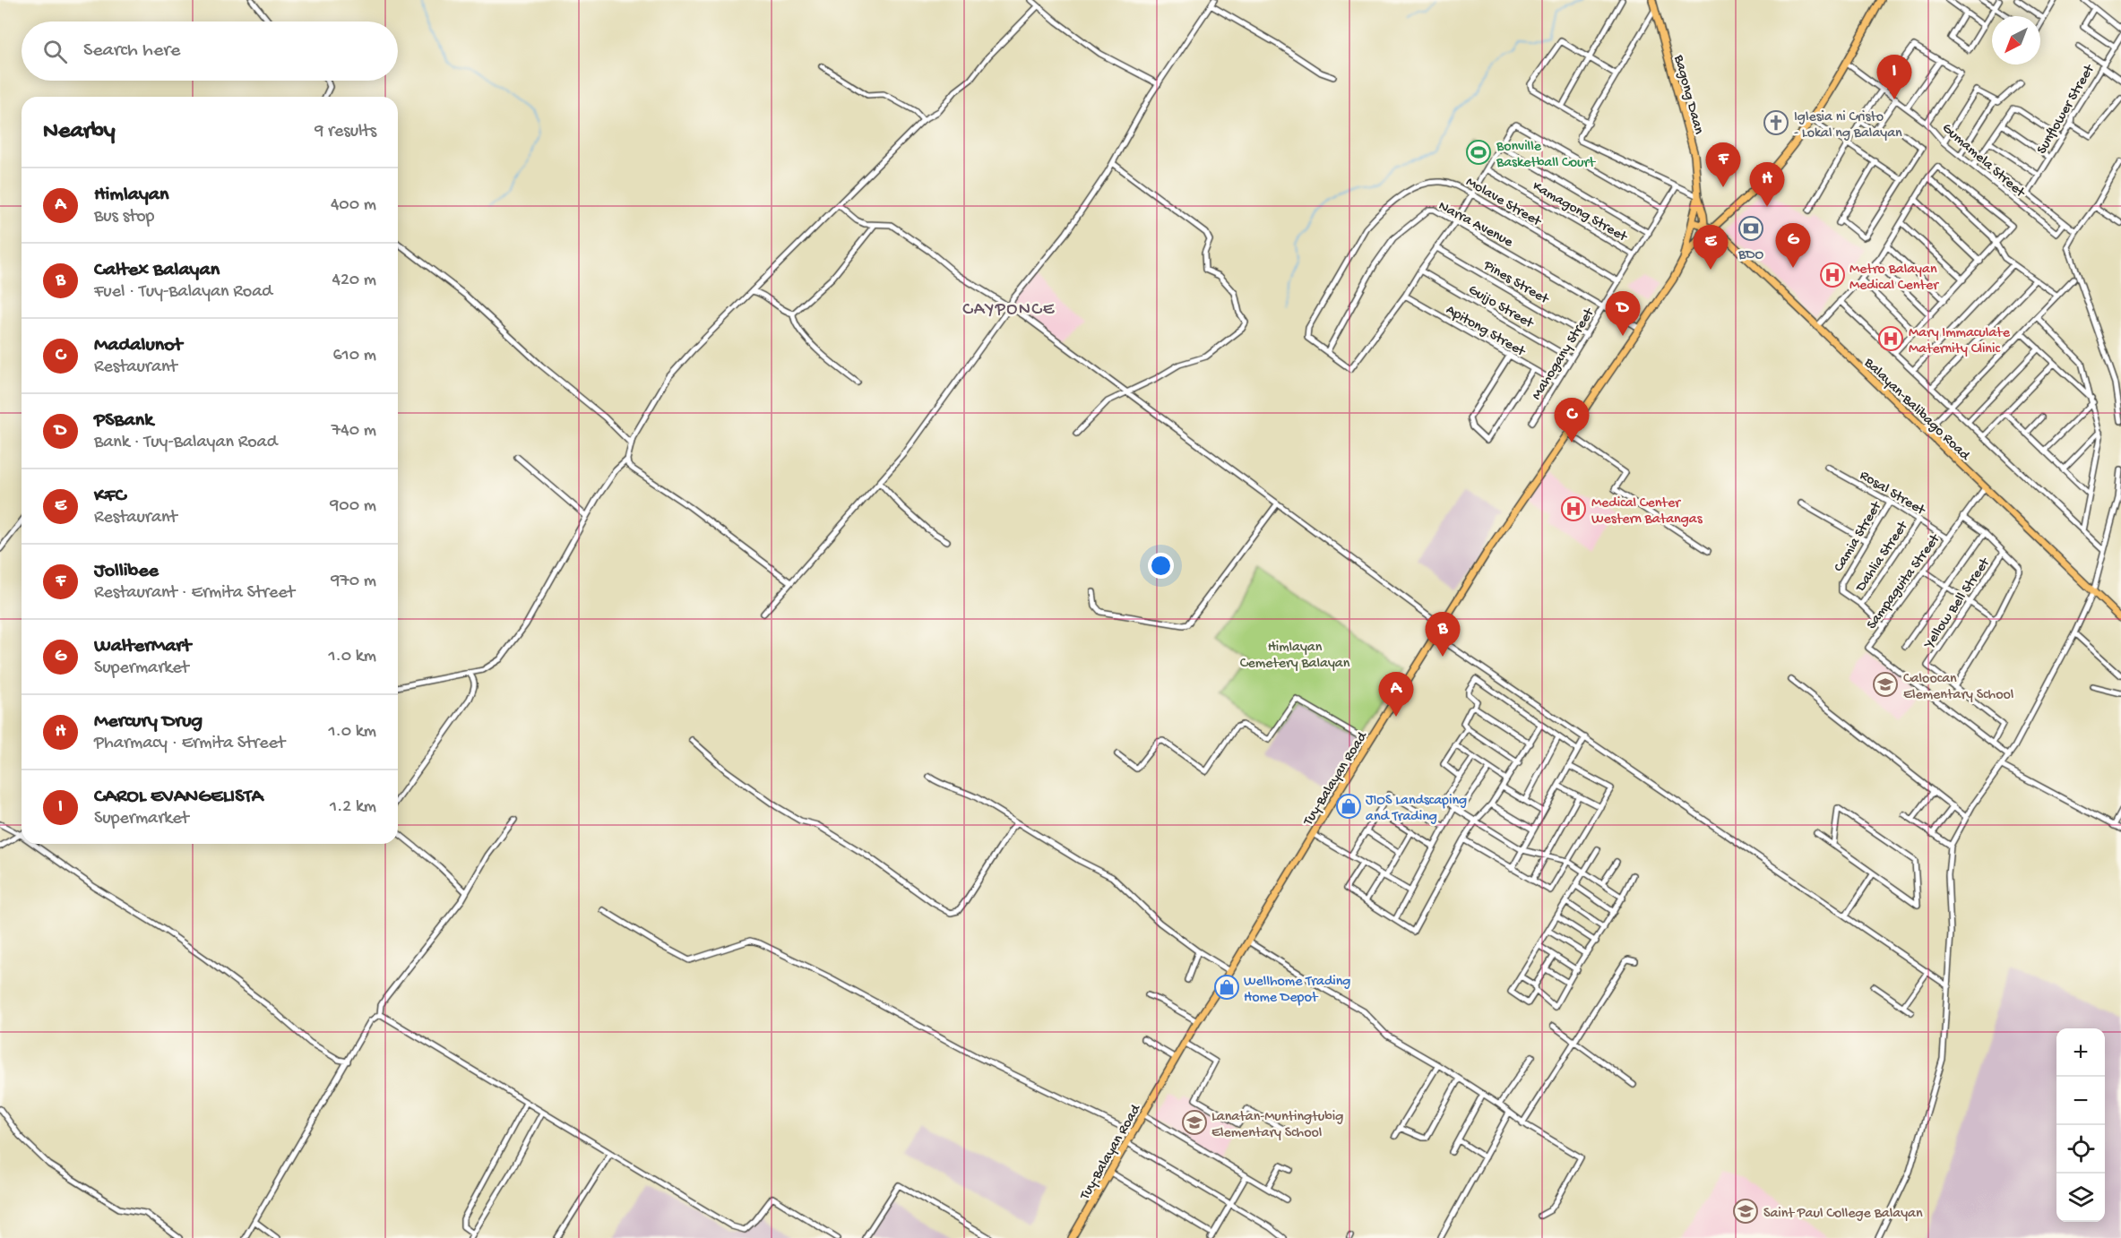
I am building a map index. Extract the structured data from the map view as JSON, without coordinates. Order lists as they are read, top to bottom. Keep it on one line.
{"streets":{"main road":["Bagong Daan","Balayan-Balibago Road","Tuy-Balayan Road"],"street":["Sunflower Street","Gumamela Street","Molave Street","Kamagong Street","Narra Avenue","Pines Street","Guijo Street","Apitong Street","Mahogany Street","Rosal Street","Camia Street","Dahlia Street","Sampaguita Street","Yellow Bell Street"]},"crossings":[["Bagong Daan","Balayan-Balibago Road"],["Bagong Daan","Tuy-Balayan Road"],["Molave Street","Narra Avenue"],["Molave Street","Apitong Street"],["Molave Street","Mahogany Street"],["Kamagong Street","Mahogany Street"],["Narra Avenue","Mahogany Street"],["Narra Avenue","Tuy-Balayan Road"],["Pines Street","Mahogany Street"],["Guijo Street","Mahogany Street"],["Apitong Street","Mahogany Street"],["Balayan-Balibago Road","Sampaguita Street"],["Balayan-Balibago Road","Tuy-Balayan Road"],["Rosal Street","Camia Street"],["Rosal Street","Dahlia Street"],["Rosal Street","Sampaguita Street"],["Camia Street","Dahlia Street"],["Camia Street","Sampaguita Street"]],"districts":["CAYPONCE"],"parks":["Himlayan Cemetery Balayan"],"places":{"church":["Iglesia ni Cristo - Lokal ng Balayan"],"sports":["Bonville Basketball Court"],"bank":["BDO"],"hospital":["Metro Balayan Medical Center","Mary Immaculate Maternity Clinic","Medical Center Western Batangas"],"school or university":["Caloocan Elementary School","Lanatan-Muntingtubig Elementary School","Saint Paul College Balayan"],"shop":["JIOS Landscaping and Trading","Wellhome Trading Home Depot"]},"north":"bottom left","page":{"search":"Search here","pins":["I","F","H","G","E","D","C","B","A"],"heading":["Nearby","9 results"],"list":[{"mark":"A","name":"Himlayan","note":"Bus stop","value":"400 m"},{"mark":"B","name":"Caltex Balayan","note":"Fuel · Tuy-Balayan Road","value":"420 m"},{"mark":"C","name":"Madalunot","note":"Restaurant","value":"610 m"},{"mark":"D","name":"PSBank","note":"Bank · Tuy-Balayan Road","value":"740 m"},{"mark":"E","name":"KFC","note":"Restaurant","value":"900 m"},{"mark":"F","name":"Jollibee","note":"Restaurant · Ermita Street","value":"970 m"},{"mark":"G","name":"WalterMart","note":"Supermarket","value":"1.0 km"},{"mark":"H","name":"Mercury Drug","note":"Pharmacy · Ermita Street","value":"1.0 km"},{"mark":"I","name":"CAROL EVANGELISTA","note":"Supermarket","value":"1.2 km"}],"map_buttons":["+","−"]}}
